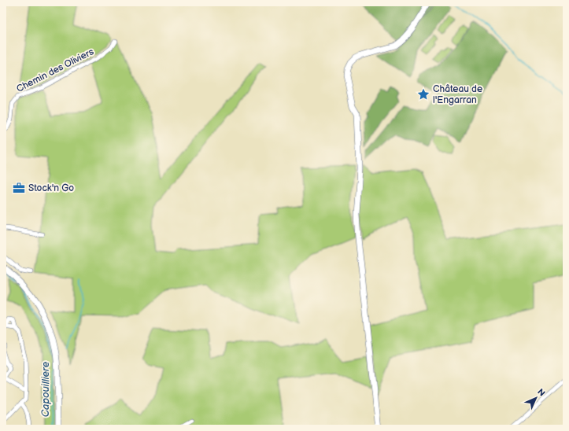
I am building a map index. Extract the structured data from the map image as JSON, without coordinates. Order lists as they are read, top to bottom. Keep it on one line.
{"streets":{"street":["Chemin des Oliviers"]},"water":["Capouilliere"],"places":{"place":["Château de l'Engarran"],"office":["Stock'n Go"]},"north":"top right"}
